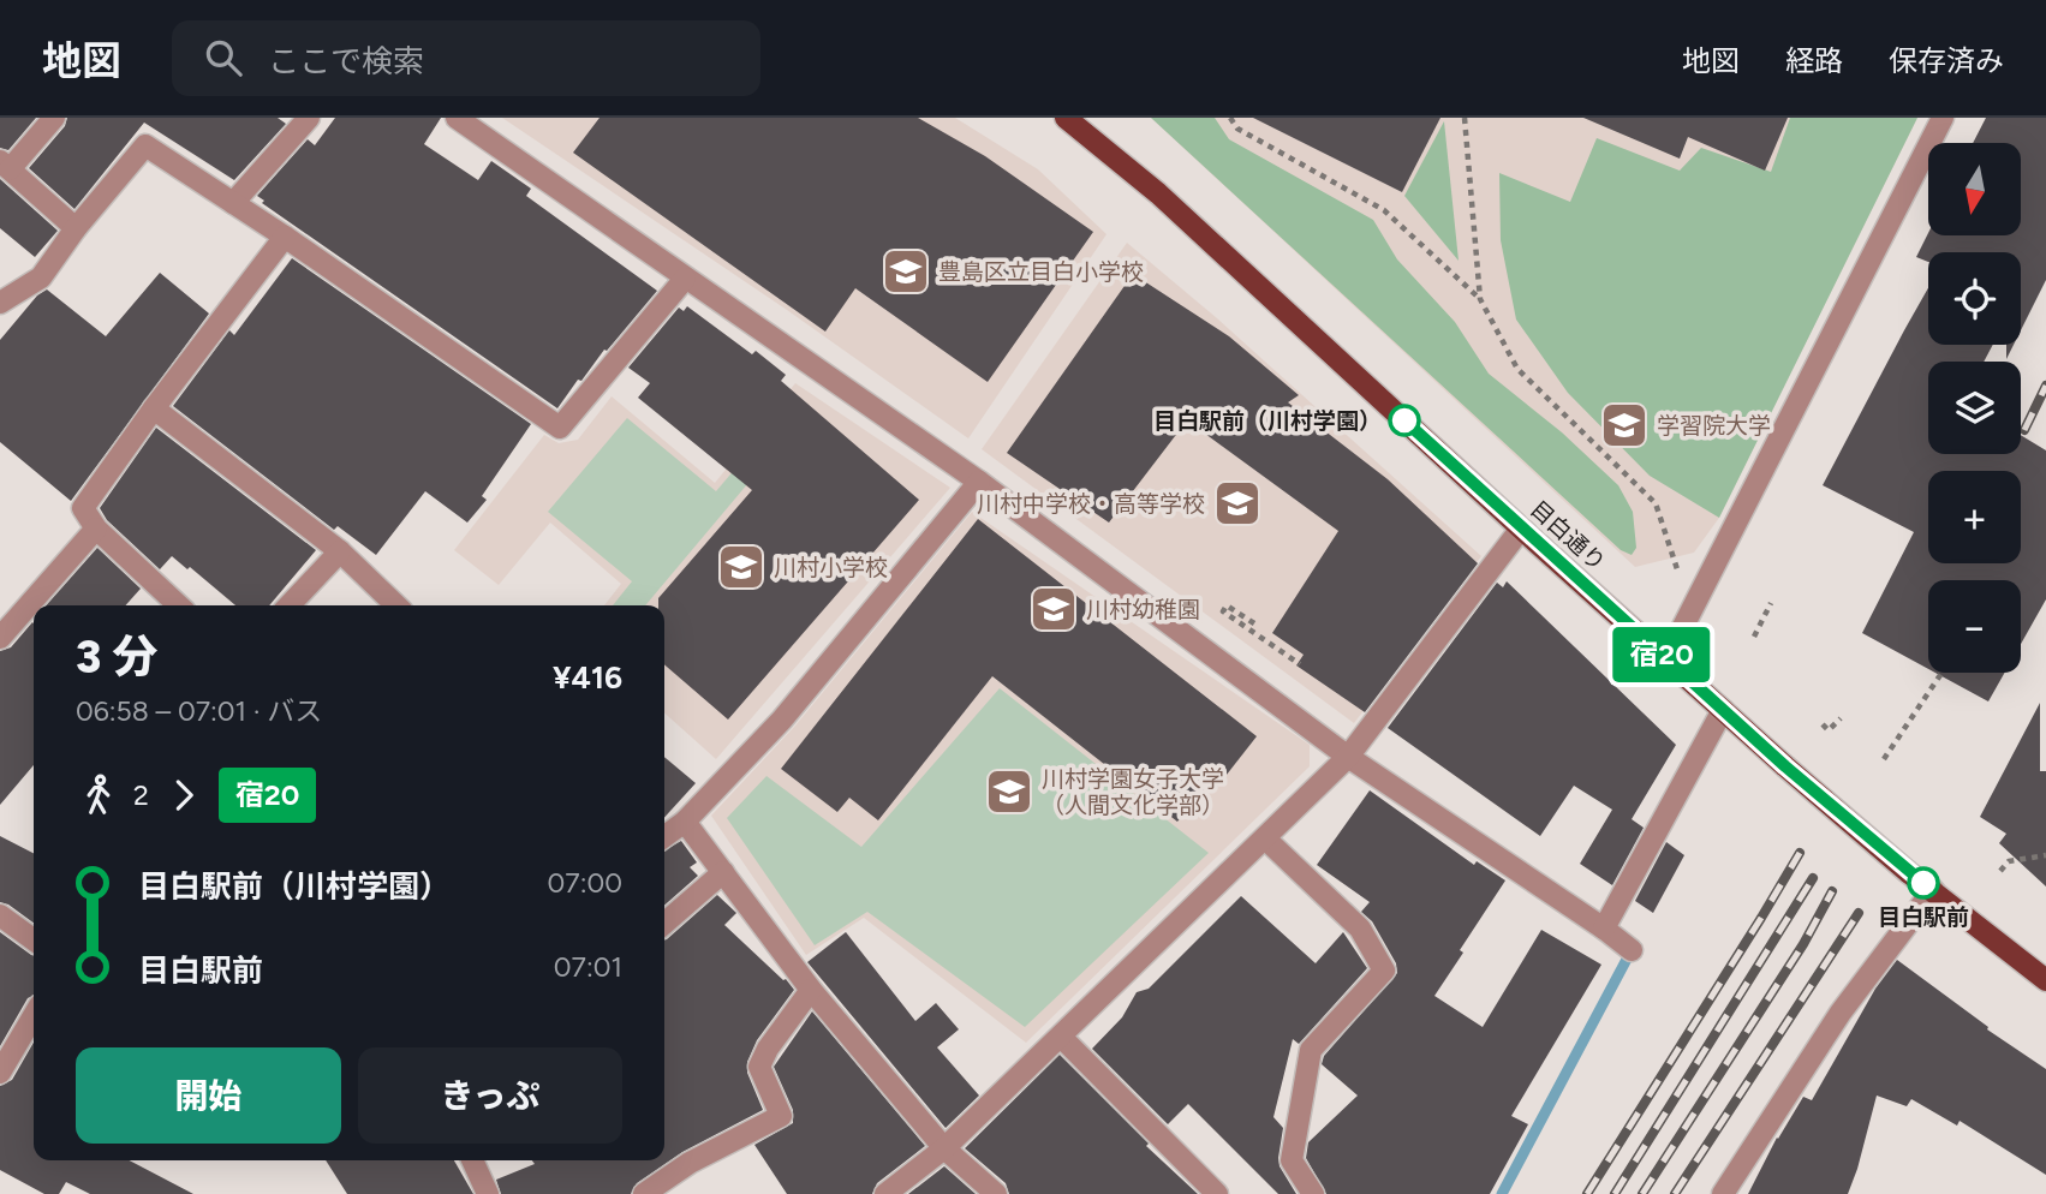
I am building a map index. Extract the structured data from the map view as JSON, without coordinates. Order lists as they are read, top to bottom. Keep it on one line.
{"streets":{"main road":["目白通り"]},"places":{"school or university":["豊島区立目白小学校","学習院大学","川村中学校・高等学校","川村小学校","川村幼稚園","川村学園女子大学 （人間文化学部）"],"other":["目白駅前（川村学園）","目白駅前"]},"lines":["bus line 宿20"],"north":"bottom","page":{"header":"地図","search":"ここで検索","nav":["地図","経路","保存済み"],"on_map":"宿20","map_buttons":["+","−"],"heading":["3 分","06:58 – 07:01 · バス","¥416"],"legs":["2","宿20"],"list":[{"name":"目白駅前（川村学園）","value":"07:00"},{"name":"目白駅前","value":"07:01"}],"buttons":["開始","きっぷ"]}}
